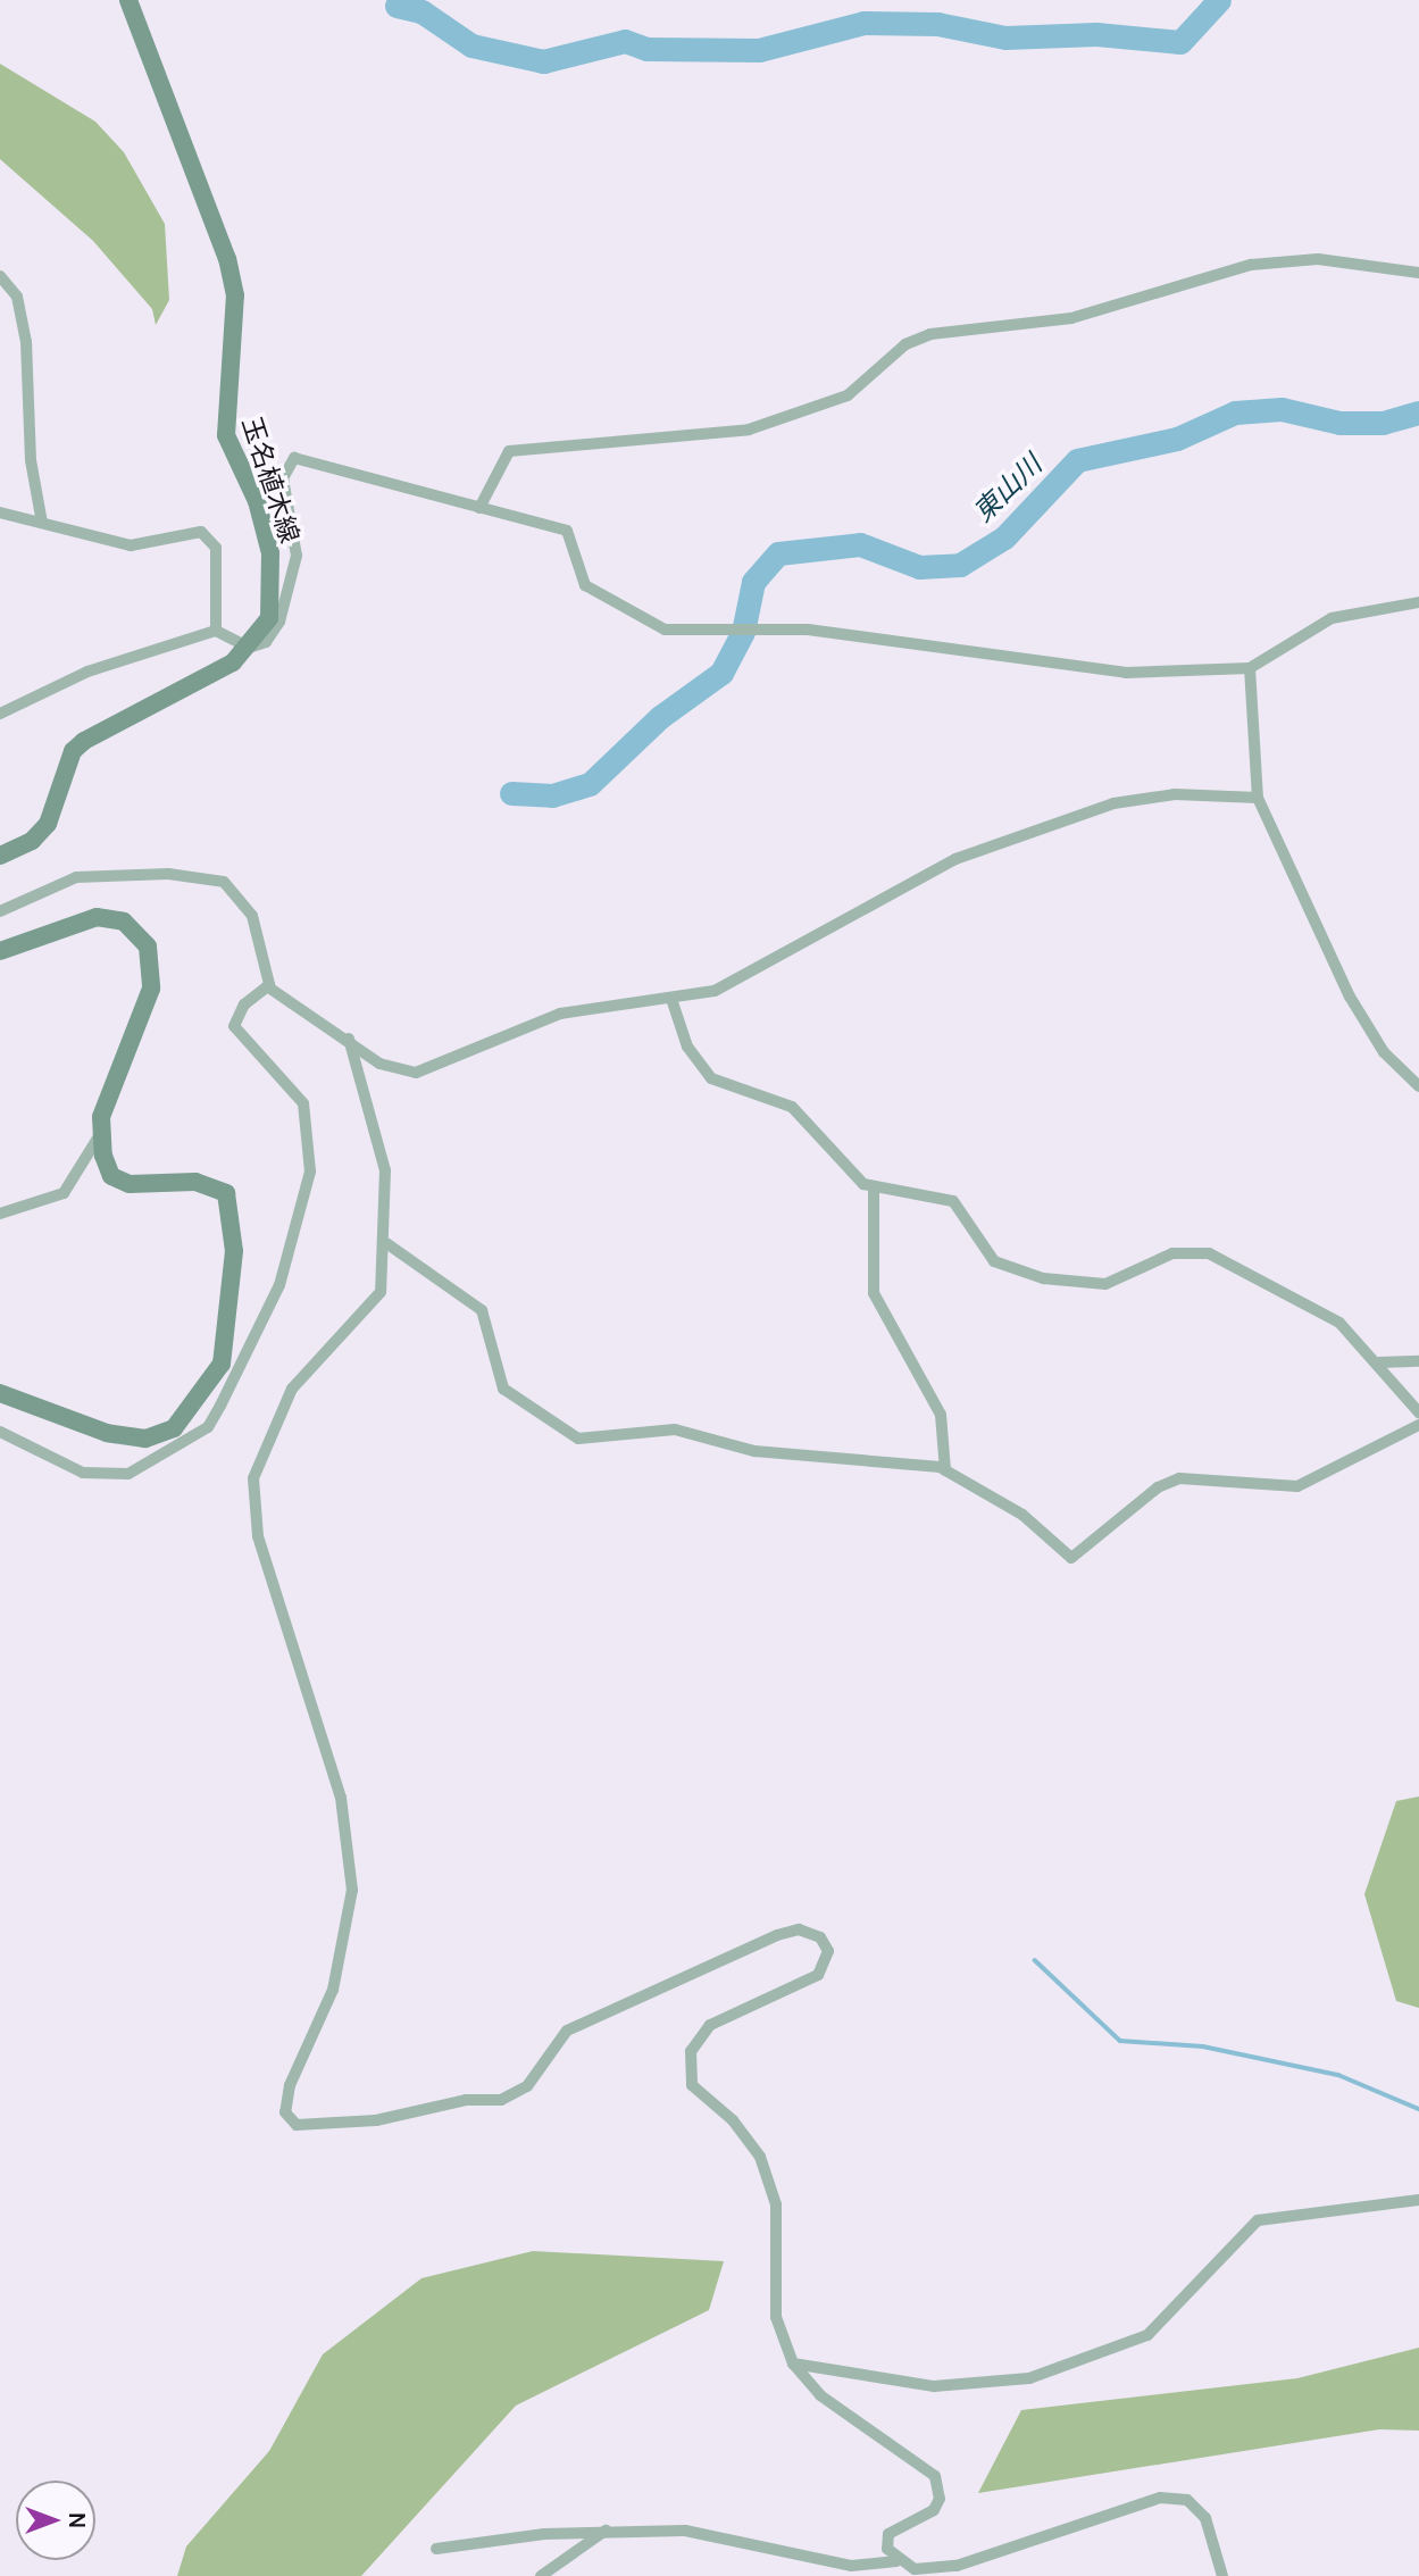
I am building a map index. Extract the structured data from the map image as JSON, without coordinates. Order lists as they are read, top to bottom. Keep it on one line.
{"streets":{"main road":["玉名植木線"]},"water":["東山川"],"north":"right"}
